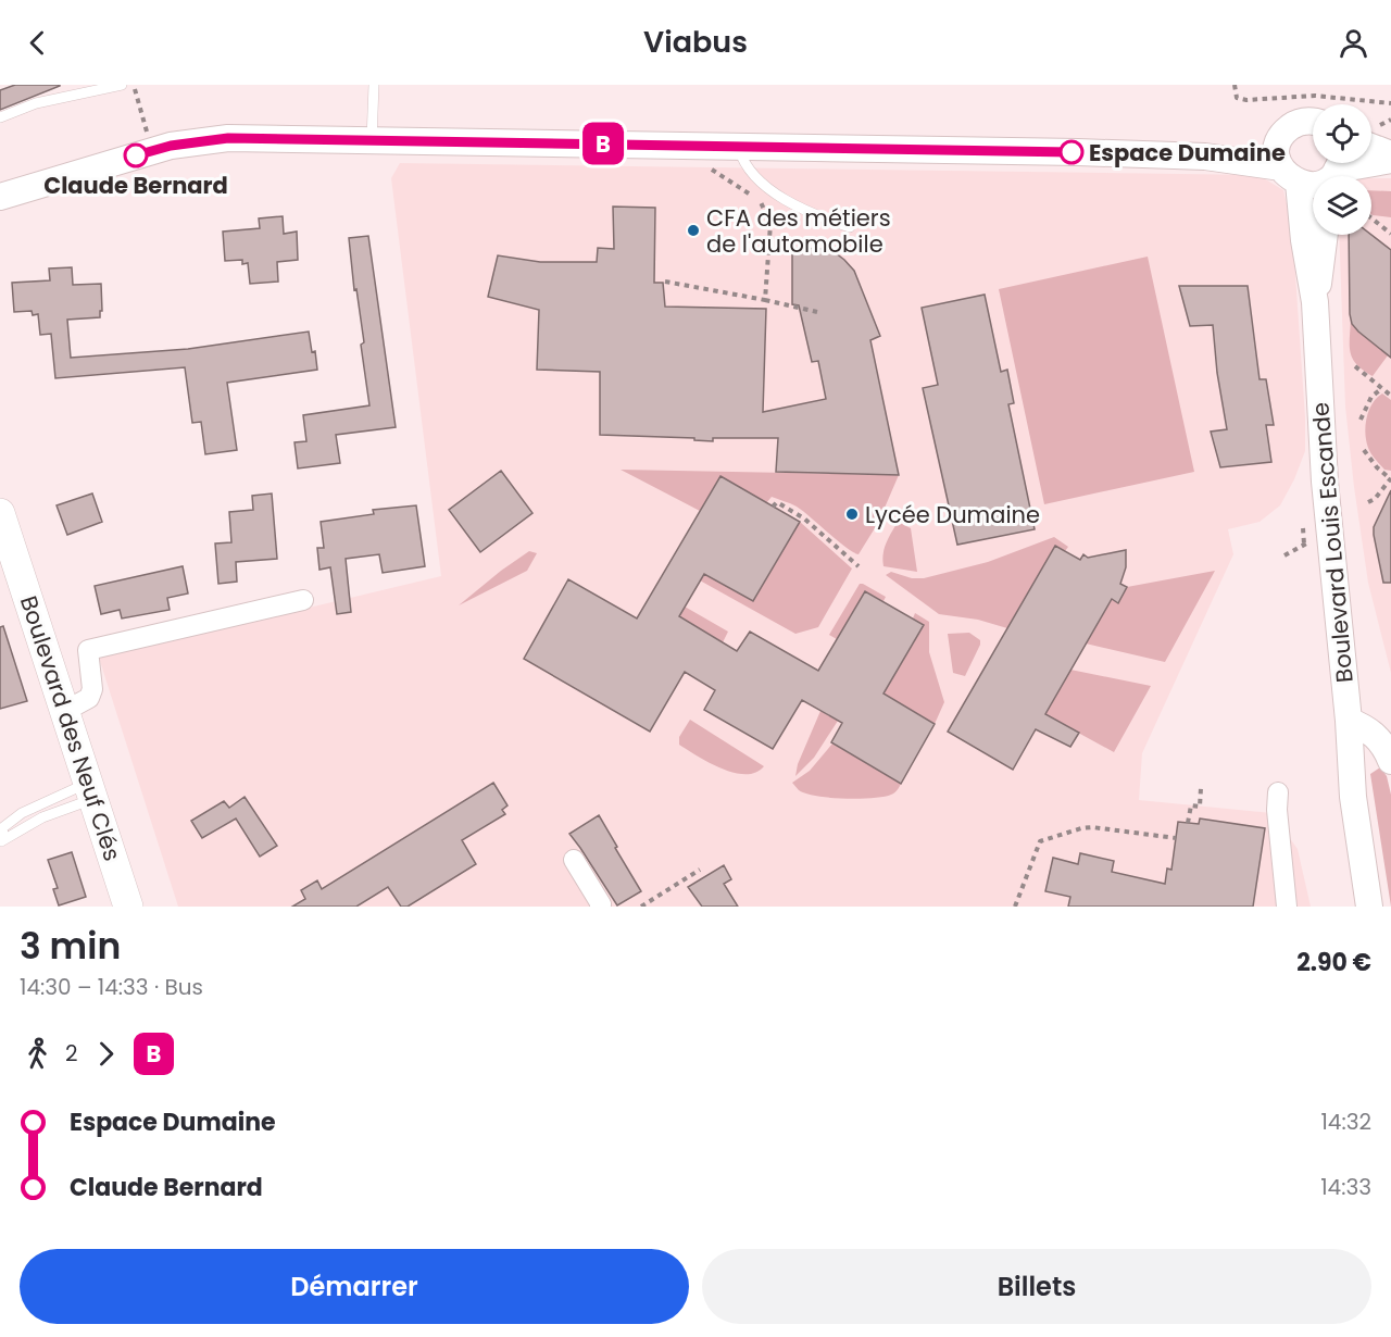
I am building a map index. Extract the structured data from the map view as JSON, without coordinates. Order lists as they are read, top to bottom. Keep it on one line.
{"streets":{"main road":["Boulevard des Neuf Clés"],"street":["Boulevard Louis Escande"]},"places":["Espace Dumaine","Claude Bernard","CFA des métiers de l'automobile","Lycée Dumaine"],"lines":["bus line B"],"page":{"header":"Viabus","on_map":"B","heading":["3 min","14:30 – 14:33 · Bus","2.90 €"],"legs":["2","B"],"list":[{"name":"Espace Dumaine","value":"14:32"},{"name":"Claude Bernard","value":"14:33"}],"buttons":["Démarrer","Billets"]}}
